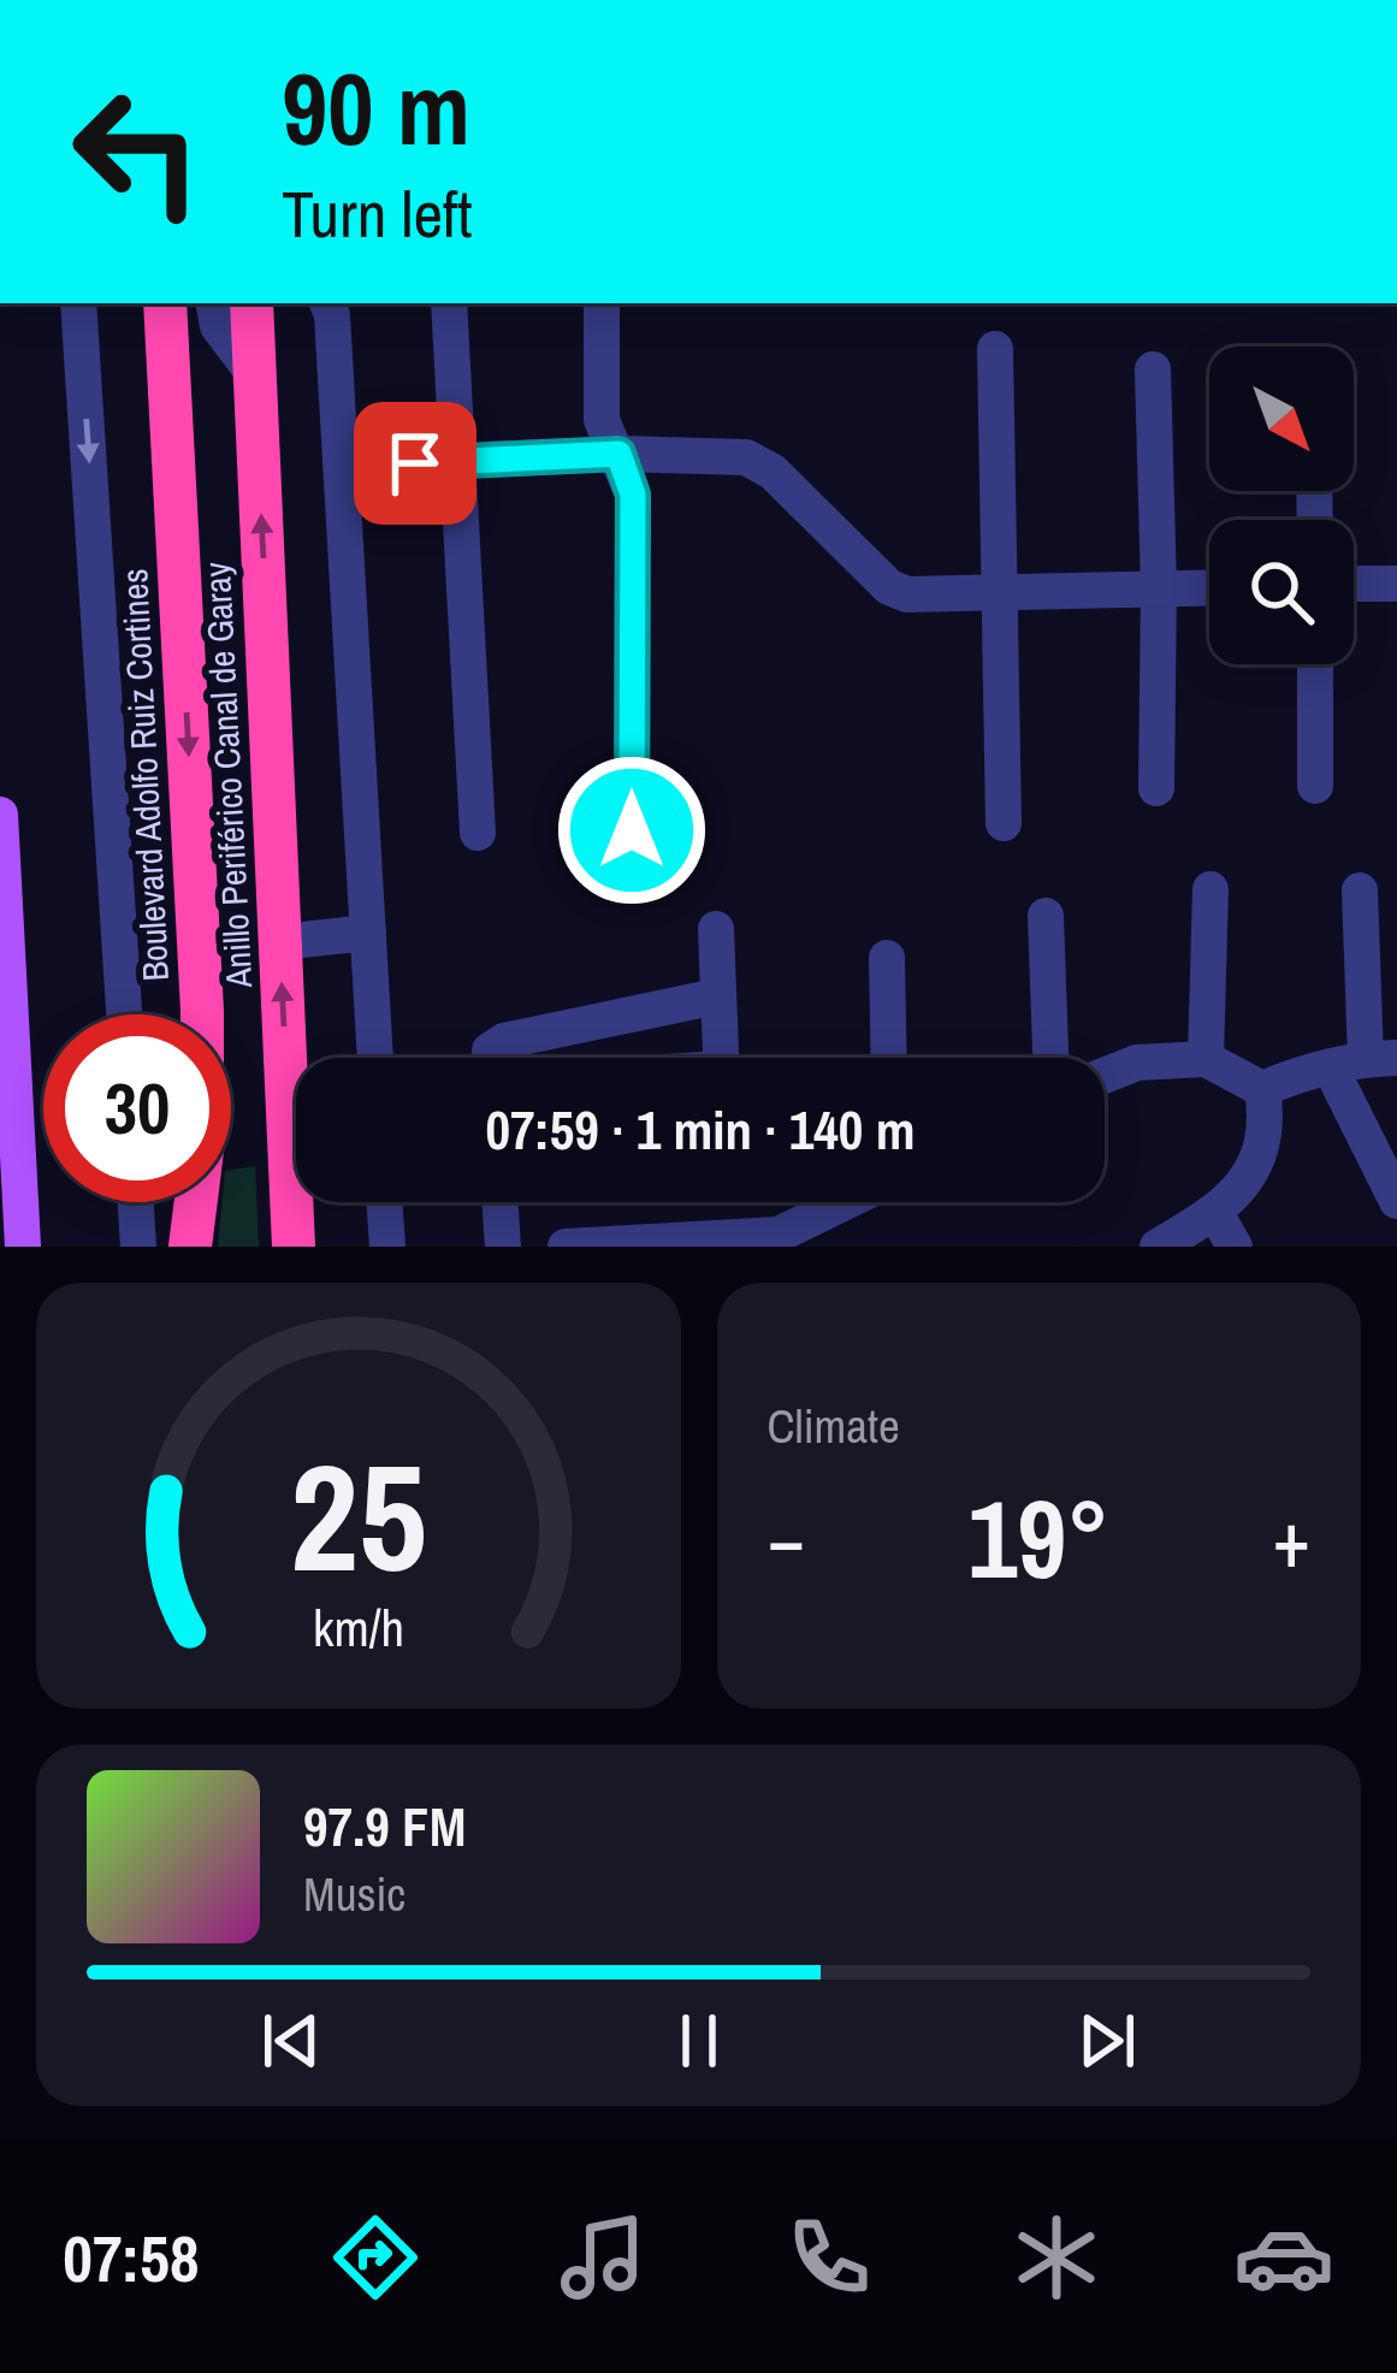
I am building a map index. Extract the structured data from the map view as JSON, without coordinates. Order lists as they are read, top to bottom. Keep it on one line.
{"streets":{"highway":["Boulevard Adolfo Ruiz Cortines","Anillo Periférico Canal de Garay"]},"one_way":["Boulevard Adolfo Ruiz Cortines","Anillo Periférico Canal de Garay"],"north":"bottom right","page":{"turn":["90 m","Turn left"],"limit":"30","trip":"07:59 · 1 min · 140 m","tile":"Climate","heat":["−","19°","+"],"song":["97.9 FM","Music"],"tabs":"07:58","gauge":["25","km/h"]}}
